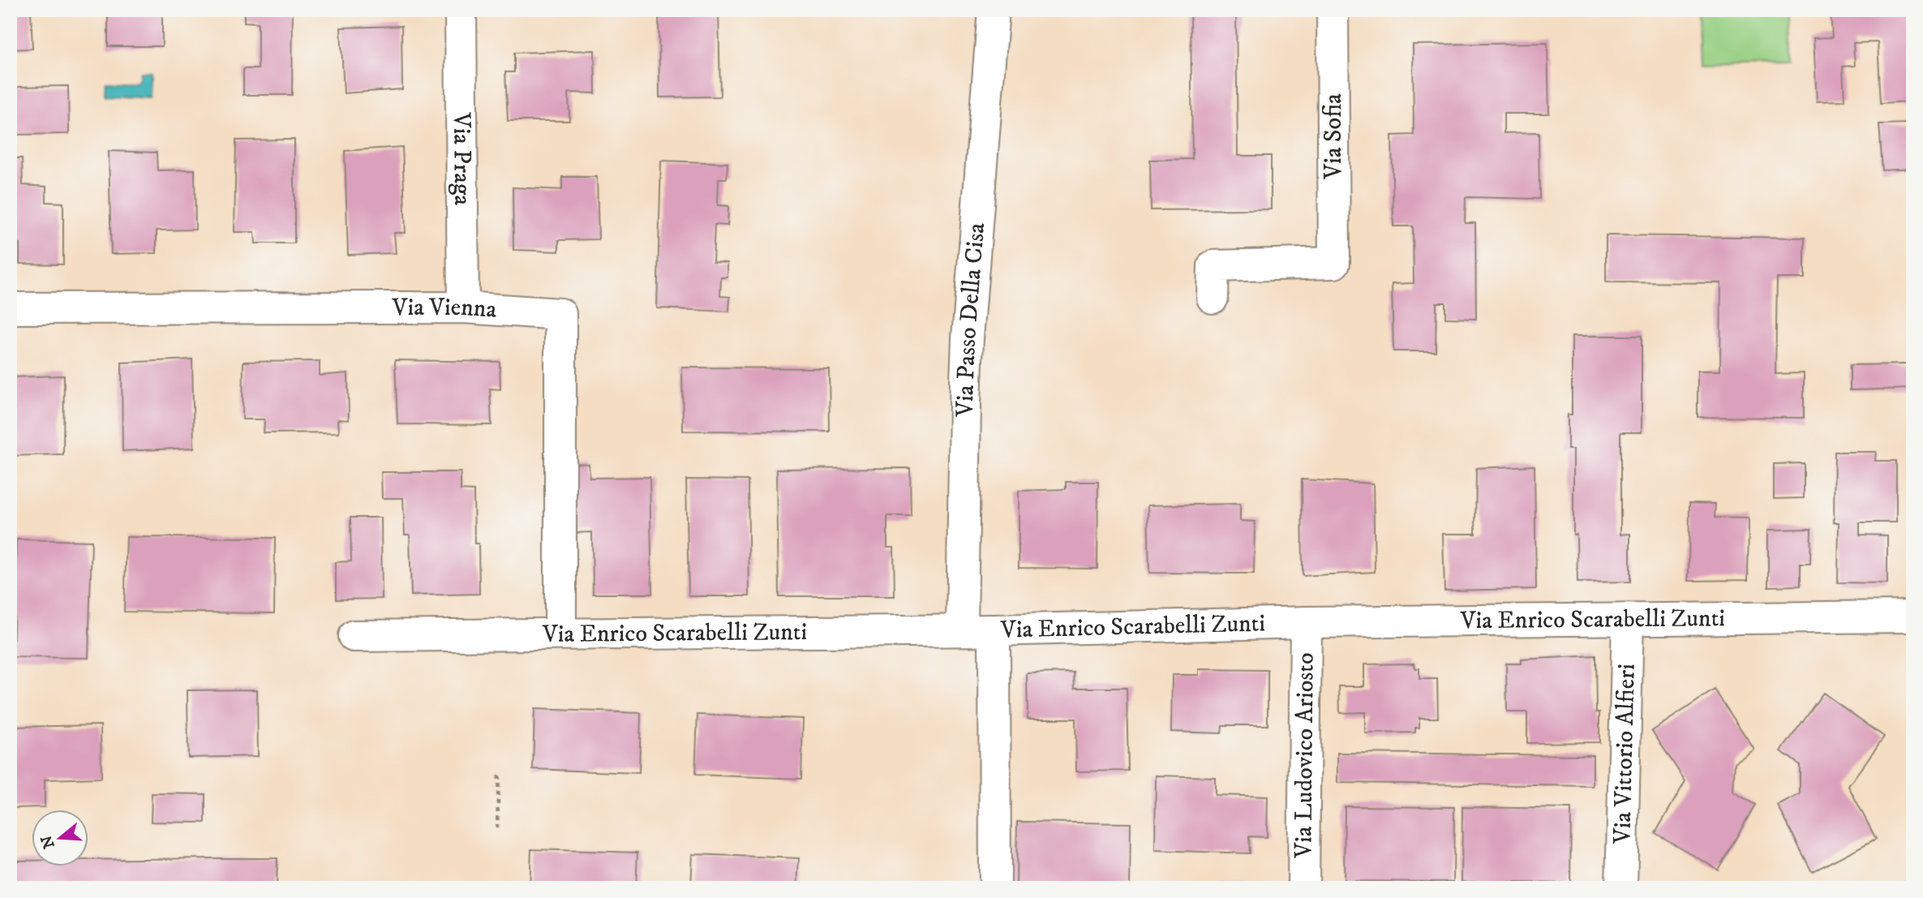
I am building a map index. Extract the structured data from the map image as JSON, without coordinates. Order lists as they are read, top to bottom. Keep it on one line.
{"streets":{"street":["Via Sofia","Via Praga","Via Vienna","Via Passo Della Cisa","Via Enrico Scarabelli Zunti","Via Vittorio Alfieri","Via Ludovico Ariosto"]},"crossings":[["Via Praga","Via Vienna"],["Via Vienna","Via Enrico Scarabelli Zunti"],["Via Passo Della Cisa","Via Enrico Scarabelli Zunti"],["Via Enrico Scarabelli Zunti","Via Vittorio Alfieri"],["Via Enrico Scarabelli Zunti","Via Ludovico Ariosto"]],"north":"left"}
